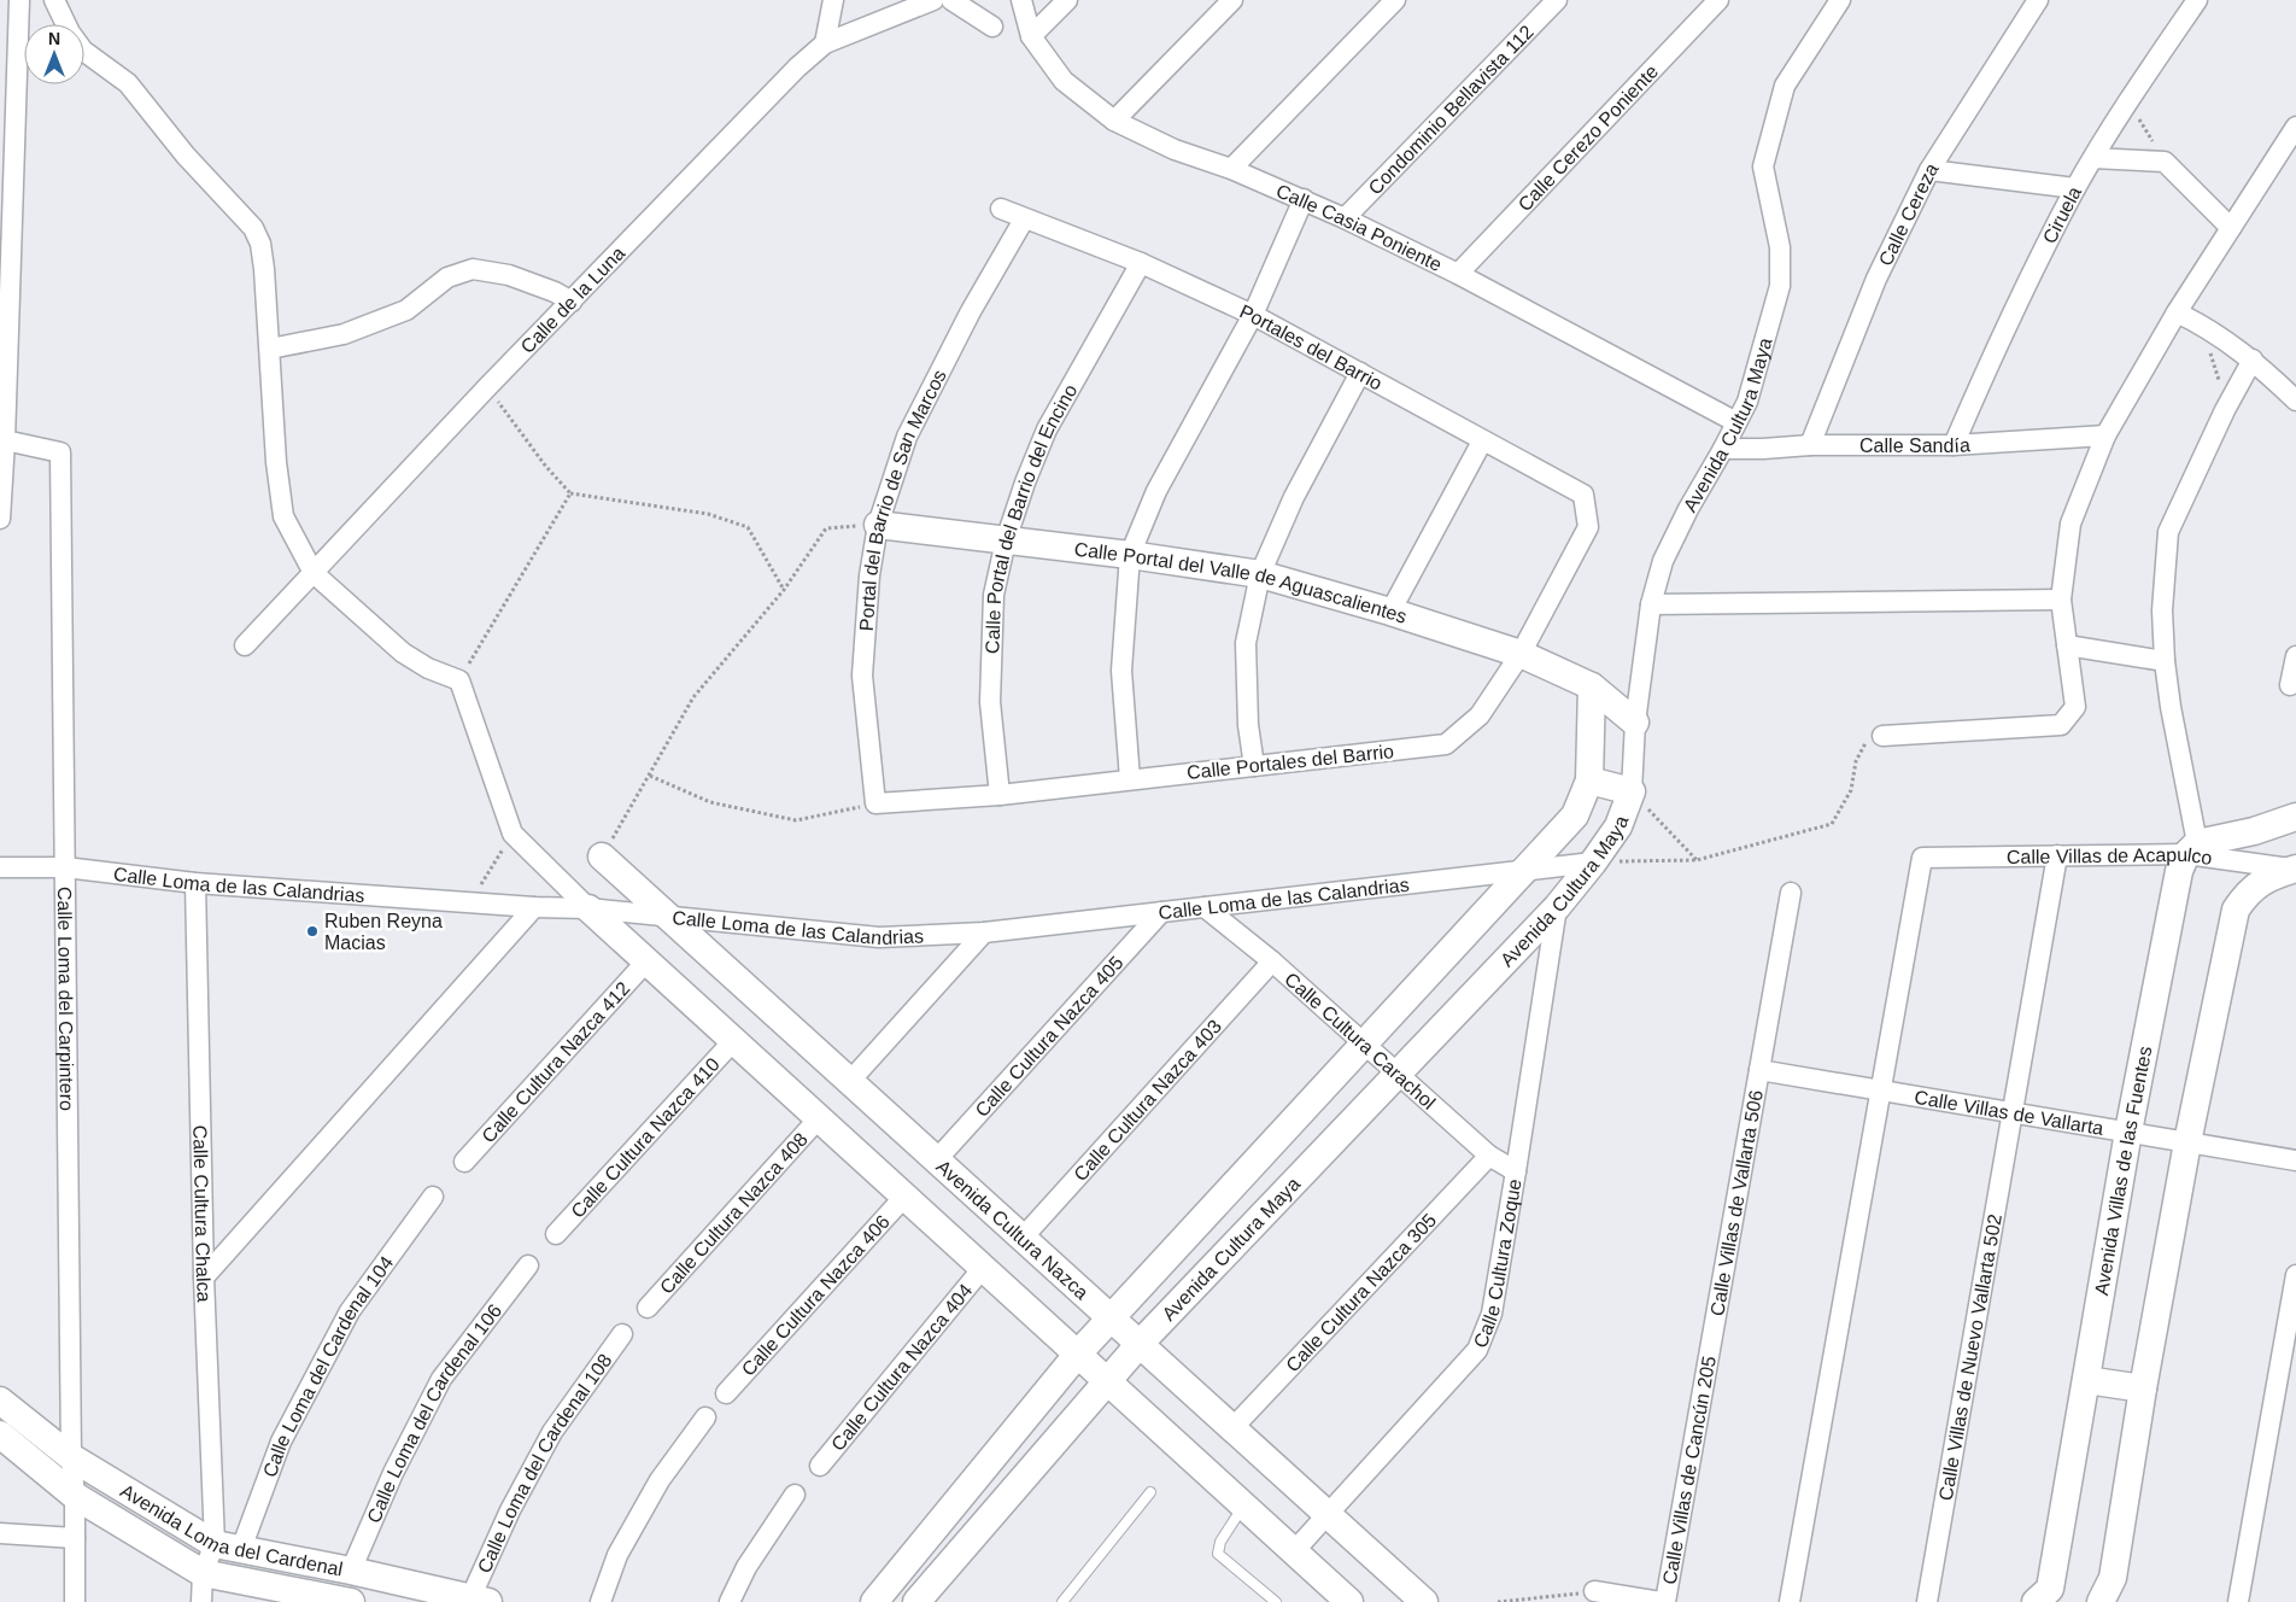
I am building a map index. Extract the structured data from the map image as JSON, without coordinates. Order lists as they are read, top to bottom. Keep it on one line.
{"streets":{"street":["Condominio Bellavista 112","Calle Cerezo Poniente","Calle Cereza","Ciruela","Calle Casia Poniente","Calle de la Luna","Portales del Barrio","Avenida Cultura Maya","Calle Sandía","Portal del Barrio de San Marcos","Calle Portal del Barrio del Encino","Calle Portal del Valle de Aguascalientes","Calle Portales del Barrio","Calle Villas de Acapulco","Calle Loma de las Calandrias","Calle Loma del Carpintero","Calle Cultura Nazca 405","Calle Cultura Carachol","Calle Cultura Nazca 412","Calle Cultura Nazca 403","Calle Villas de Vallarta","Calle Cultura Nazca 410","Avenida Villas de las Fuentes","Calle Villas de Vallarta 506","Calle Cultura Chalca","Calle Cultura Nazca 408","Avenida Cultura Nazca","Calle Cultura Zoque","Calle Cultura Nazca 305","Calle Cultura Nazca 406","Calle Villas de Nuevo Vallarta 502","Calle Cultura Nazca 404","Calle Loma del Cardenal 104","Calle Loma del Cardenal 106","Calle Loma del Cardenal 108","Calle Villas de Cancún 205","Avenida Loma del Cardenal"]},"crossings":[["Condominio Bellavista 112","Calle Casia Poniente"],["Calle Cerezo Poniente","Calle Casia Poniente"],["Calle Cereza","Calle Sandía"],["Ciruela","Calle Sandía"],["Calle Casia Poniente","Avenida Cultura Maya"],["Portales del Barrio","Portal del Barrio de San Marcos"],["Portales del Barrio","Calle Portal del Barrio del Encino"],["Portales del Barrio","Calle Portales del Barrio"],["Avenida Cultura Maya","Calle Sandía"],["Avenida Cultura Maya","Calle Portal del Valle de Aguascalientes"],["Avenida Cultura Maya","Calle Loma de las Calandrias"],["Avenida Cultura Maya","Calle Cultura Carachol"],["Avenida Cultura Maya","Avenida Cultura Nazca"],["Avenida Cultura Maya","Calle Cultura Zoque"],["Portal del Barrio de San Marcos","Calle Portal del Valle de Aguascalientes"],["Portal del Barrio de San Marcos","Calle Portales del Barrio"],["Calle Portal del Barrio del Encino","Calle Portal del Valle de Aguascalientes"],["Calle Portal del Barrio del Encino","Calle Portales del Barrio"],["Calle Portal del Valle de Aguascalientes","Calle Portales del Barrio"],["Calle Villas de Acapulco","Calle Villas de Vallarta"],["Calle Villas de Acapulco","Avenida Villas de las Fuentes"],["Calle Villas de Acapulco","Calle Villas de Nuevo Vallarta 502"],["Calle Loma de las Calandrias","Calle Loma del Carpintero"],["Calle Loma de las Calandrias","Calle Cultura Nazca 405"],["Calle Loma de las Calandrias","Calle Cultura Carachol"],["Calle Loma de las Calandrias","Calle Cultura Chalca"],["Calle Loma de las Calandrias","Avenida Cultura Nazca"],["Calle Loma del Carpintero","Avenida Loma del Cardenal"],["Calle Cultura Nazca 405","Avenida Cultura Nazca"],["Calle Cultura Carachol","Calle Cultura Nazca 403"],["Calle Cultura Carachol","Calle Cultura Zoque"],["Calle Cultura Carachol","Calle Cultura Nazca 305"],["Calle Cultura Nazca 403","Avenida Cultura Nazca"],["Calle Villas de Vallarta","Avenida Villas de las Fuentes"],["Calle Villas de Vallarta","Calle Villas de Vallarta 506"],["Calle Villas de Vallarta","Calle Villas de Nuevo Vallarta 502"],["Calle Villas de Vallarta 506","Calle Villas de Cancún 205"],["Calle Cultura Chalca","Avenida Loma del Cardenal"],["Avenida Cultura Nazca","Calle Cultura Zoque"],["Avenida Cultura Nazca","Calle Cultura Nazca 305"],["Calle Loma del Cardenal 104","Avenida Loma del Cardenal"],["Calle Loma del Cardenal 106","Avenida Loma del Cardenal"],["Calle Loma del Cardenal 108","Avenida Loma del Cardenal"]],"places":["Ruben Reyna Macias"],"north":"top"}
